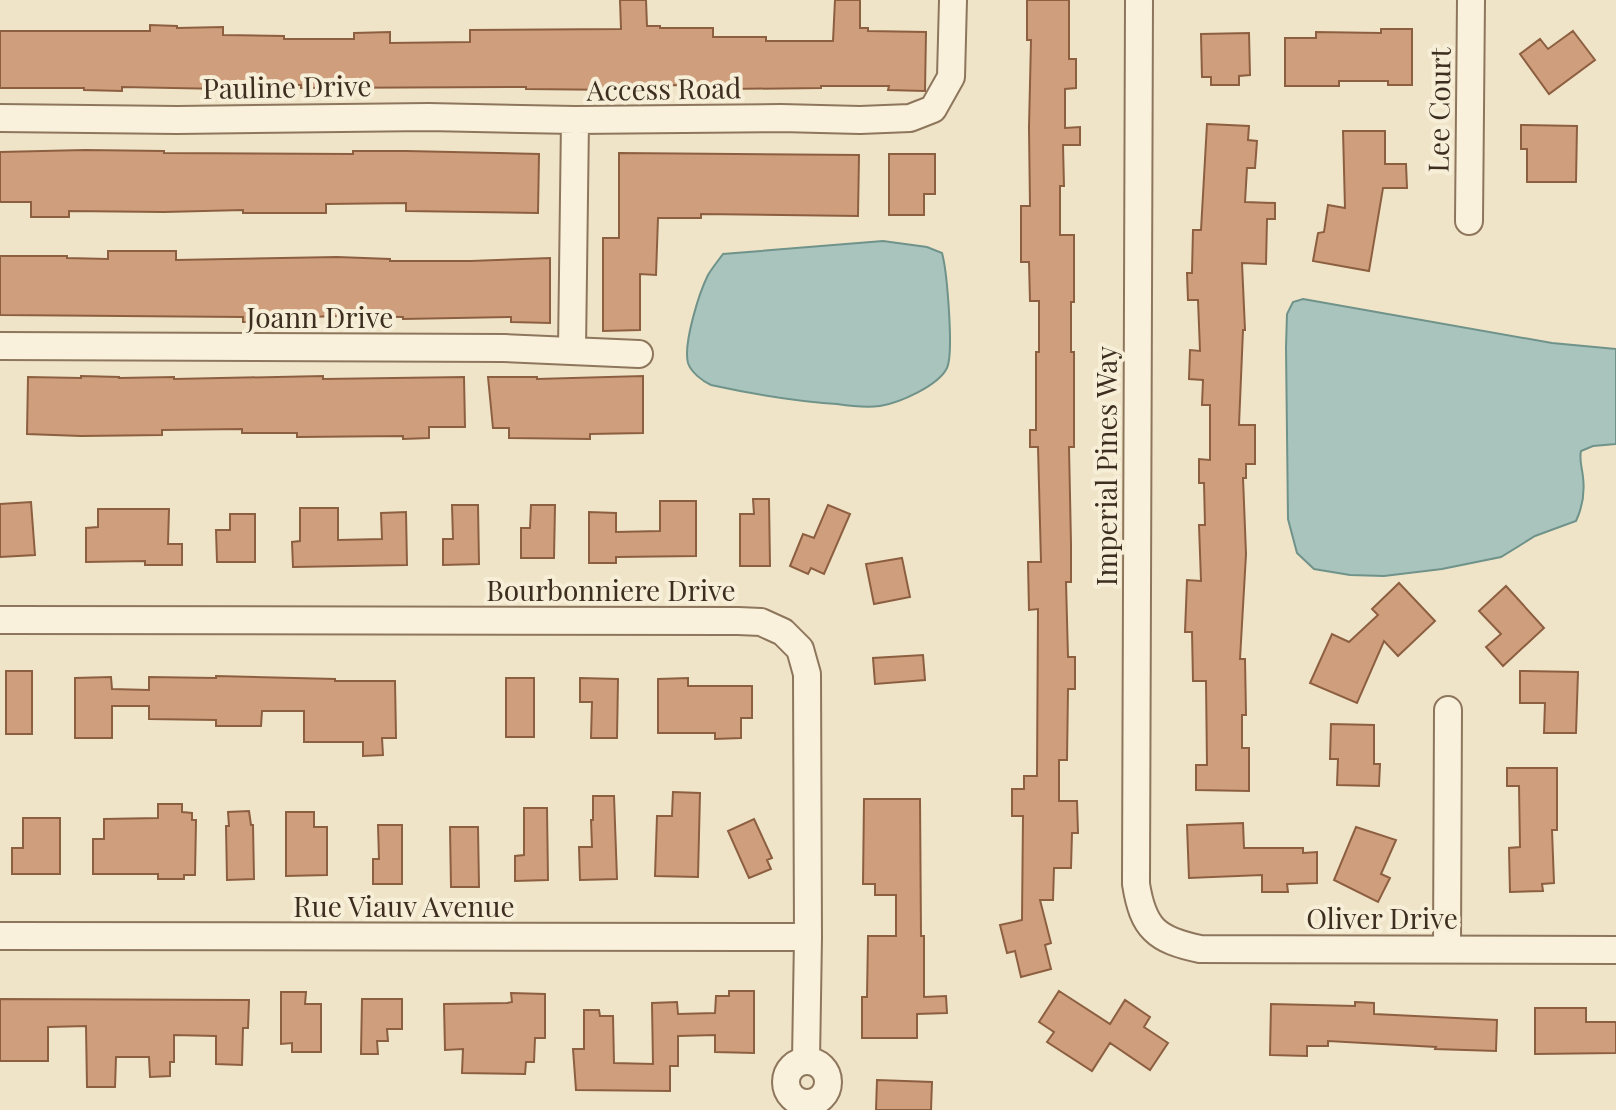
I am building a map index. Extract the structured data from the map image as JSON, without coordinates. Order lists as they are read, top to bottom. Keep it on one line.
{"streets":{"street":["Pauline Drive","Access Road","Lee Court","Joann Drive","Imperial Pines Way","Bourbonniere Drive","Rue Viauv Avenue","Oliver Drive"]},"crossings":[["Pauline Drive","Access Road"],["Access Road","Joann Drive"],["Imperial Pines Way","Oliver Drive"],["Bourbonniere Drive","Rue Viauv Avenue"]]}
